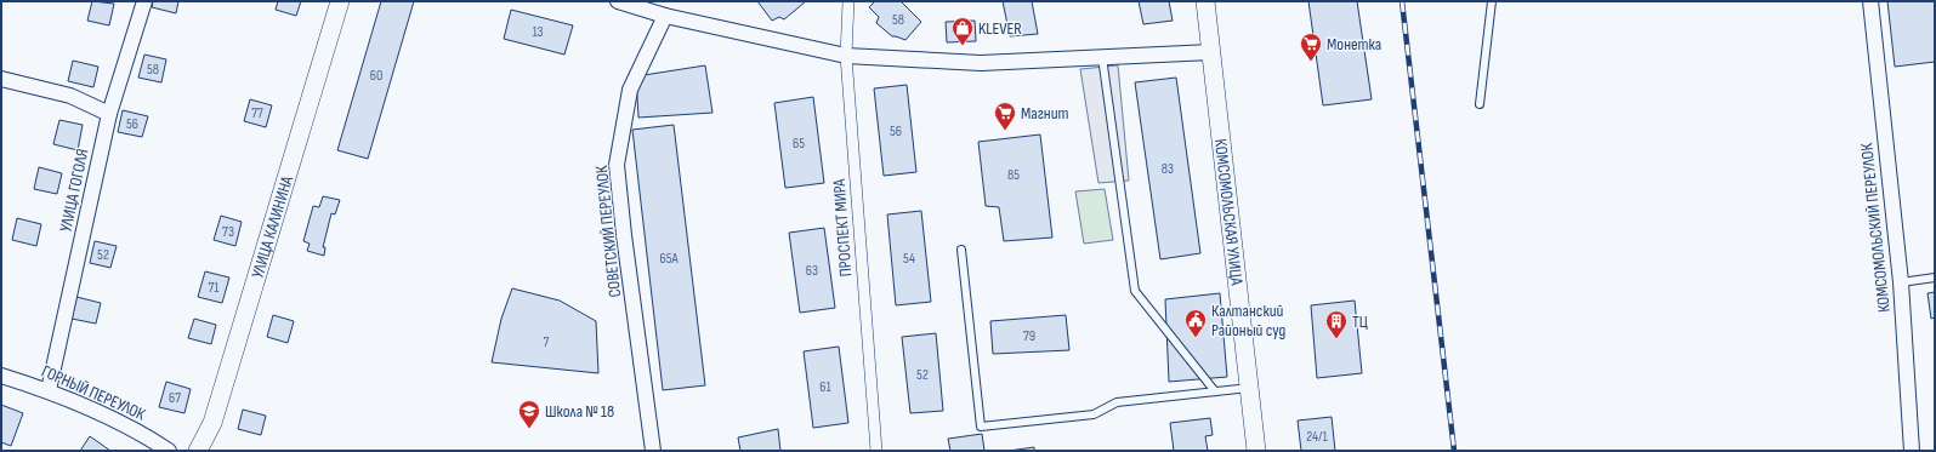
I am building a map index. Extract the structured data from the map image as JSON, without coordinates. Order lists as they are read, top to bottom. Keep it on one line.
{"streets":{"street":["УЛИЦА ГОГОЛЯ","КОМСОМОЛЬСКАЯ УЛИЦА","УЛИЦА КАЛИНИНА","ПРОСПЕКТ МИРА","КОМСОМОЛЬСКИЙ ПЕРЕУЛОК","СОВЕТСКИЙ ПЕРЕУЛОК","ГОРНЫЙ ПЕРЕУЛОК"]},"crossings":[["УЛИЦА ГОГОЛЯ","ГОРНЫЙ ПЕРЕУЛОК"]],"places":{"shop":["KLEVER"],"supermarket":["Монетка","Магнит"],"public building":["Калтанский Районый суд"],"building":["ТЦ"],"school or university":["Школа № 18"]},"house_numbers":["58","13","58","60","77","56","56","65","83","85","73","52","65А","54","63","71","79","7","52","61","67","24/1"]}
